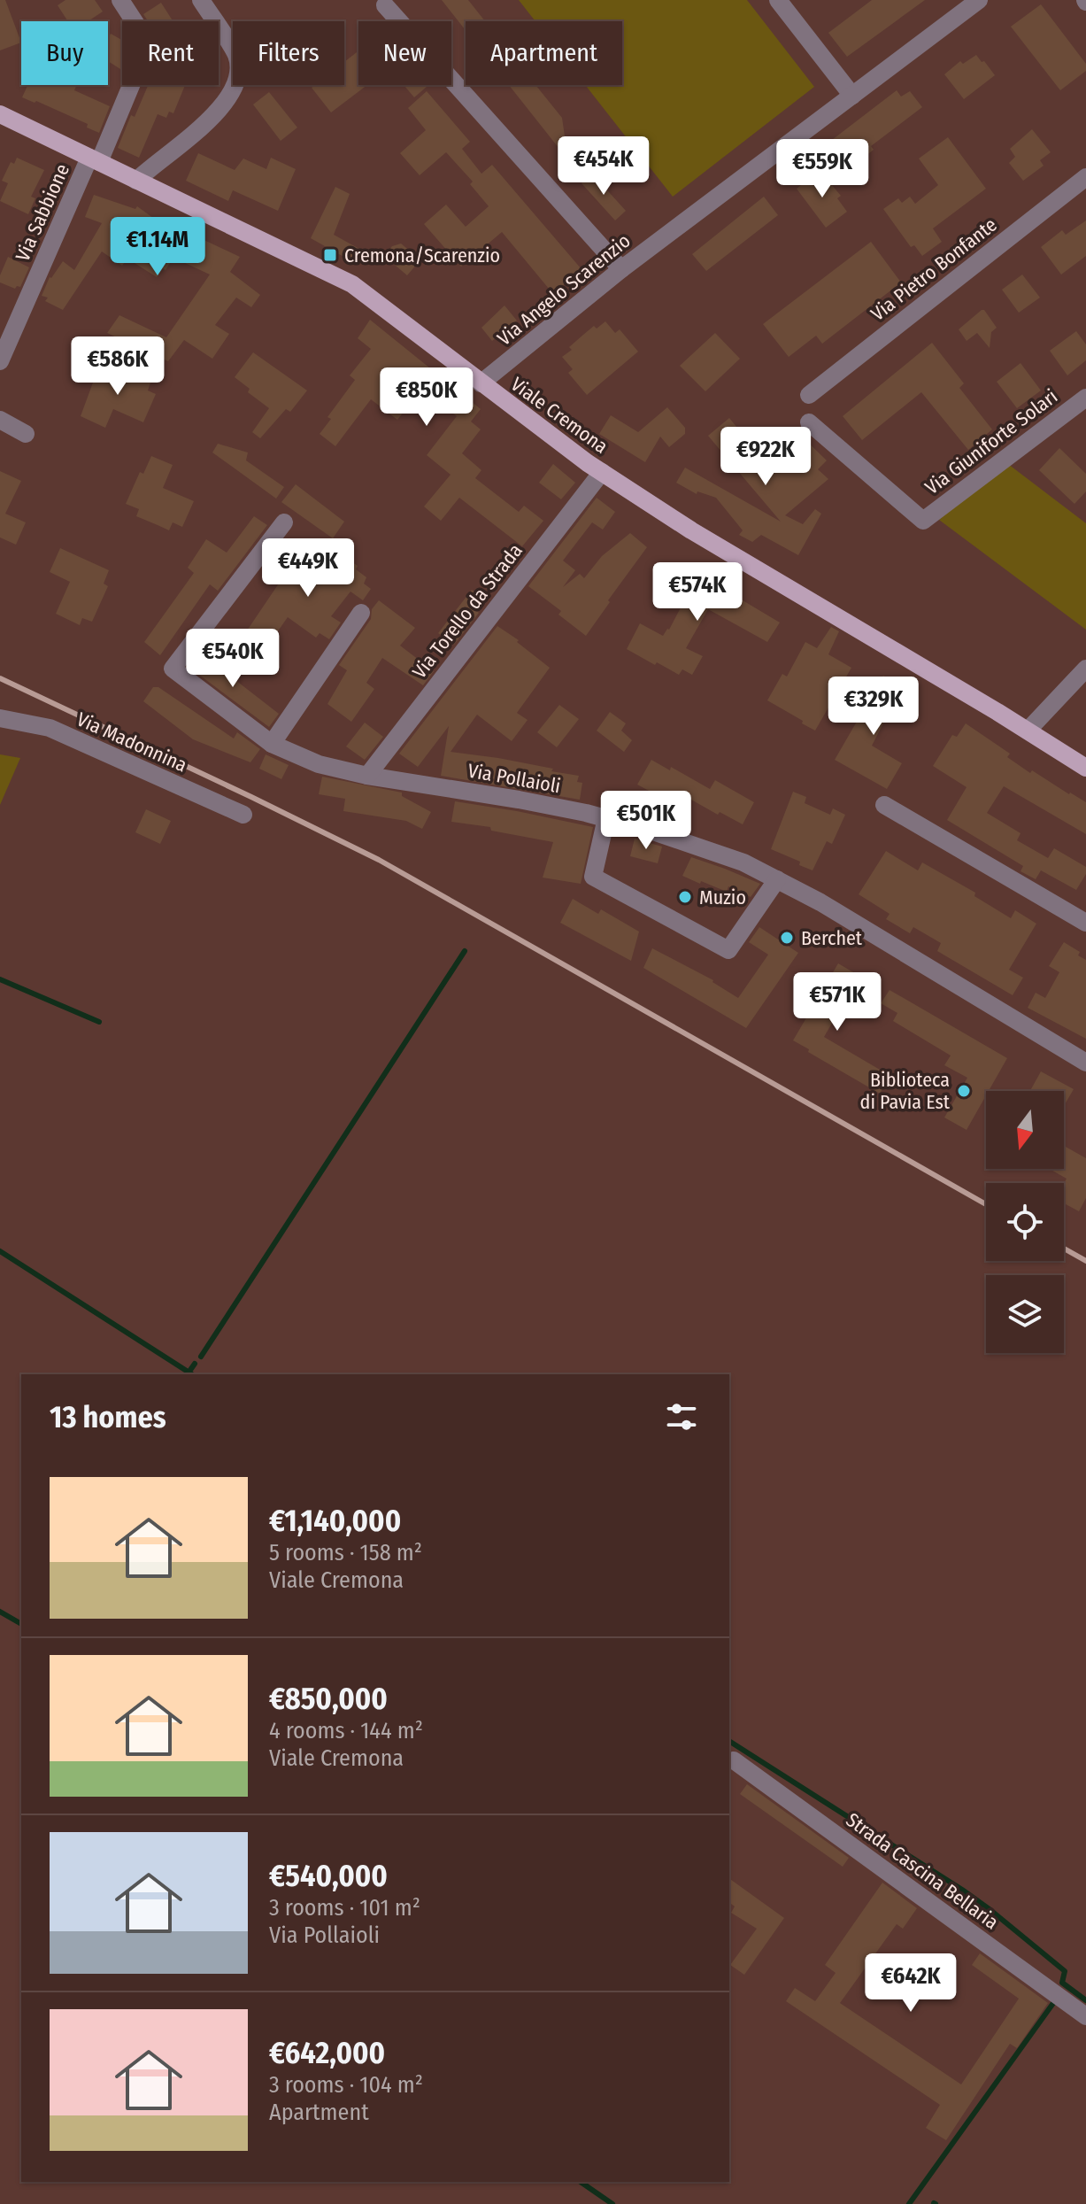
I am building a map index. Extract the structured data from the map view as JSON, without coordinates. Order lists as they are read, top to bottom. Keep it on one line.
{"streets":{"main road":["Viale Cremona"],"street":["Via Sabbione","Via Pietro Bonfante","Via Angelo Scarenzio","Via Giuniforte Solari","Via Torello da Strada","Via Madonnina","Via Pollaioli","Strada Cascina Bellaria"]},"crossings":[["Via Sabbione","Viale Cremona"],["Via Angelo Scarenzio","Viale Cremona"],["Viale Cremona","Via Torello da Strada"],["Via Torello da Strada","Via Pollaioli"]],"places":{"transit":["Cremona/Scarenzio"],"other":["Muzio","Berchet","Biblioteca di Pavia Est"]},"north":"bottom","page":{"chip":["Buy","Rent","Filters","New","Apartment"],"price":["€454K","€559K","€1.14M","€586K","€850K","€922K","€449K","€574K","€540K","€329K","€501K","€571K","€642K"],"heading":"13 homes","list":[{"name":"€1,140,000","note":"5 rooms · 158 m² · Viale Cremona"},{"name":"€850,000","note":"4 rooms · 144 m² · Viale Cremona"},{"name":"€540,000","note":"3 rooms · 101 m² · Via Pollaioli"},{"name":"€642,000","note":"3 rooms · 104 m² · Apartment"}]}}
